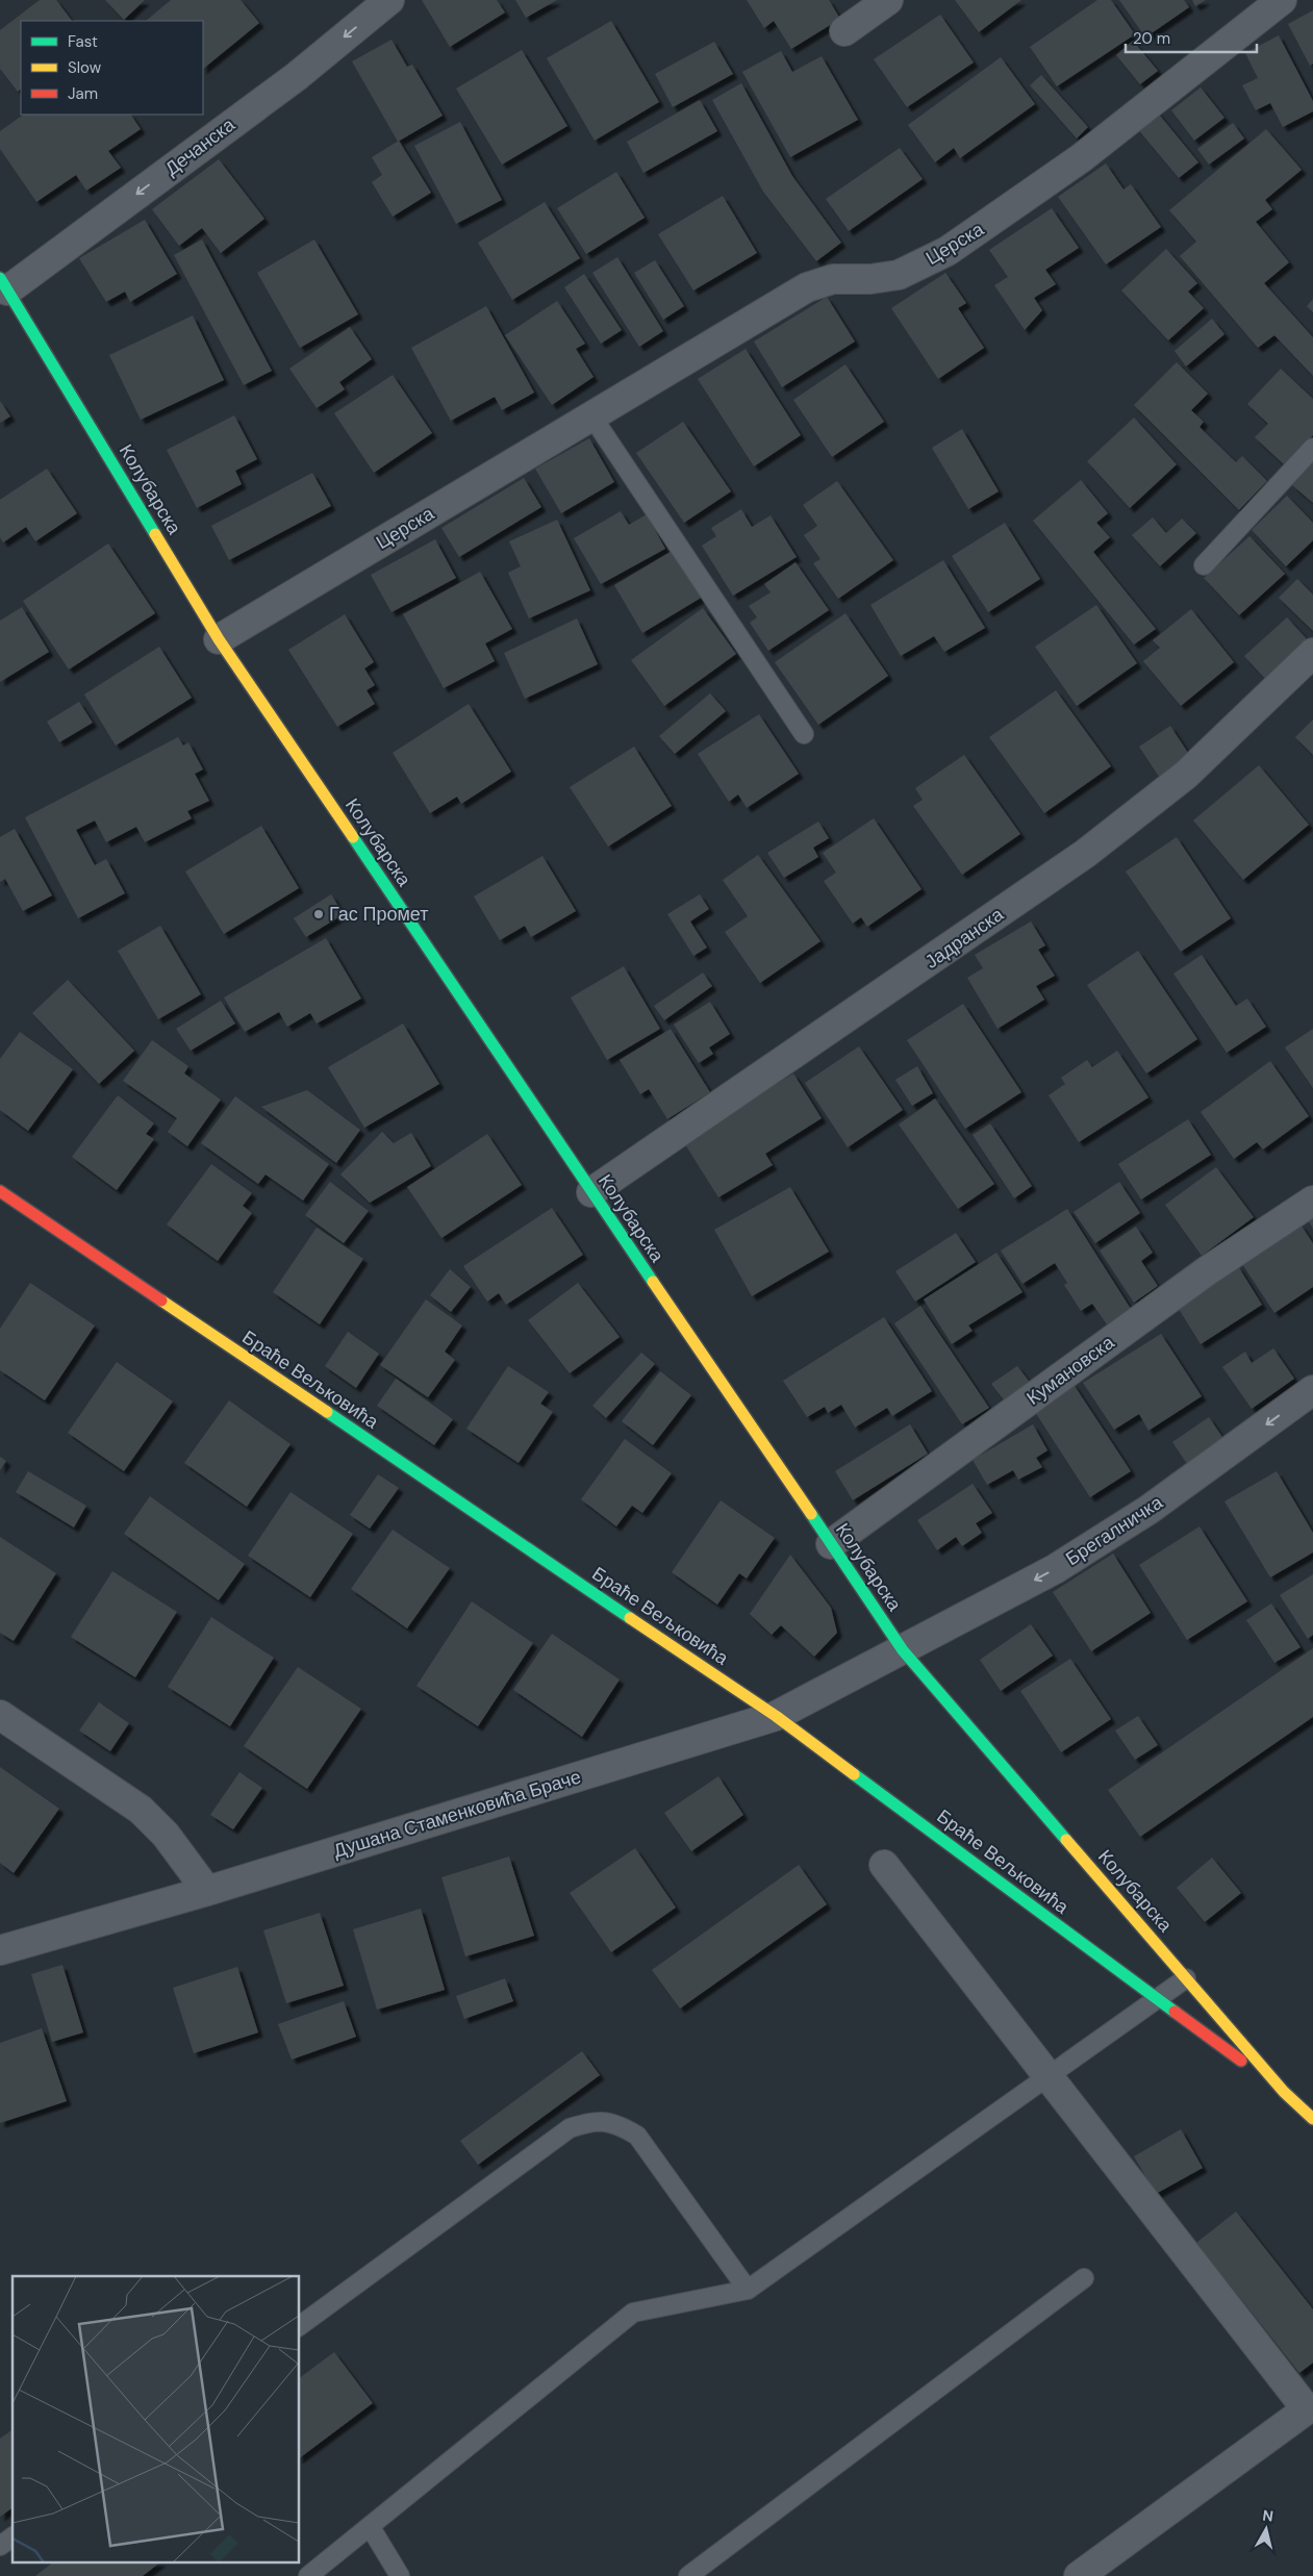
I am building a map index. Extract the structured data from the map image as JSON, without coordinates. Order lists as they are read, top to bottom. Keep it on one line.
{"streets":{"main road":["Колубарска","Браће Вељковића"],"street":["Дечанска","Церска","Јадранска","Кумановска","Брегалничка","Душана Стаменковића Браче"]},"crossings":[["Дечанска","Колубарска"],["Церска","Колубарска"],["Колубарска","Јадранска"],["Колубарска","Кумановска"],["Колубарска","Браће Вељковића"],["Колубарска","Брегалничка"],["Колубарска","Душана Стаменковића Браче"],["Браће Вељковића","Душана Стаменковића Браче"],["Брегалничка","Душана Стаменковића Браче"]],"one_way":["Дечанска","Брегалничка"],"places":["Гас Промет"],"legend":["Fast","Slow","Jam"],"scale_bar":"20 m","north":"top"}
